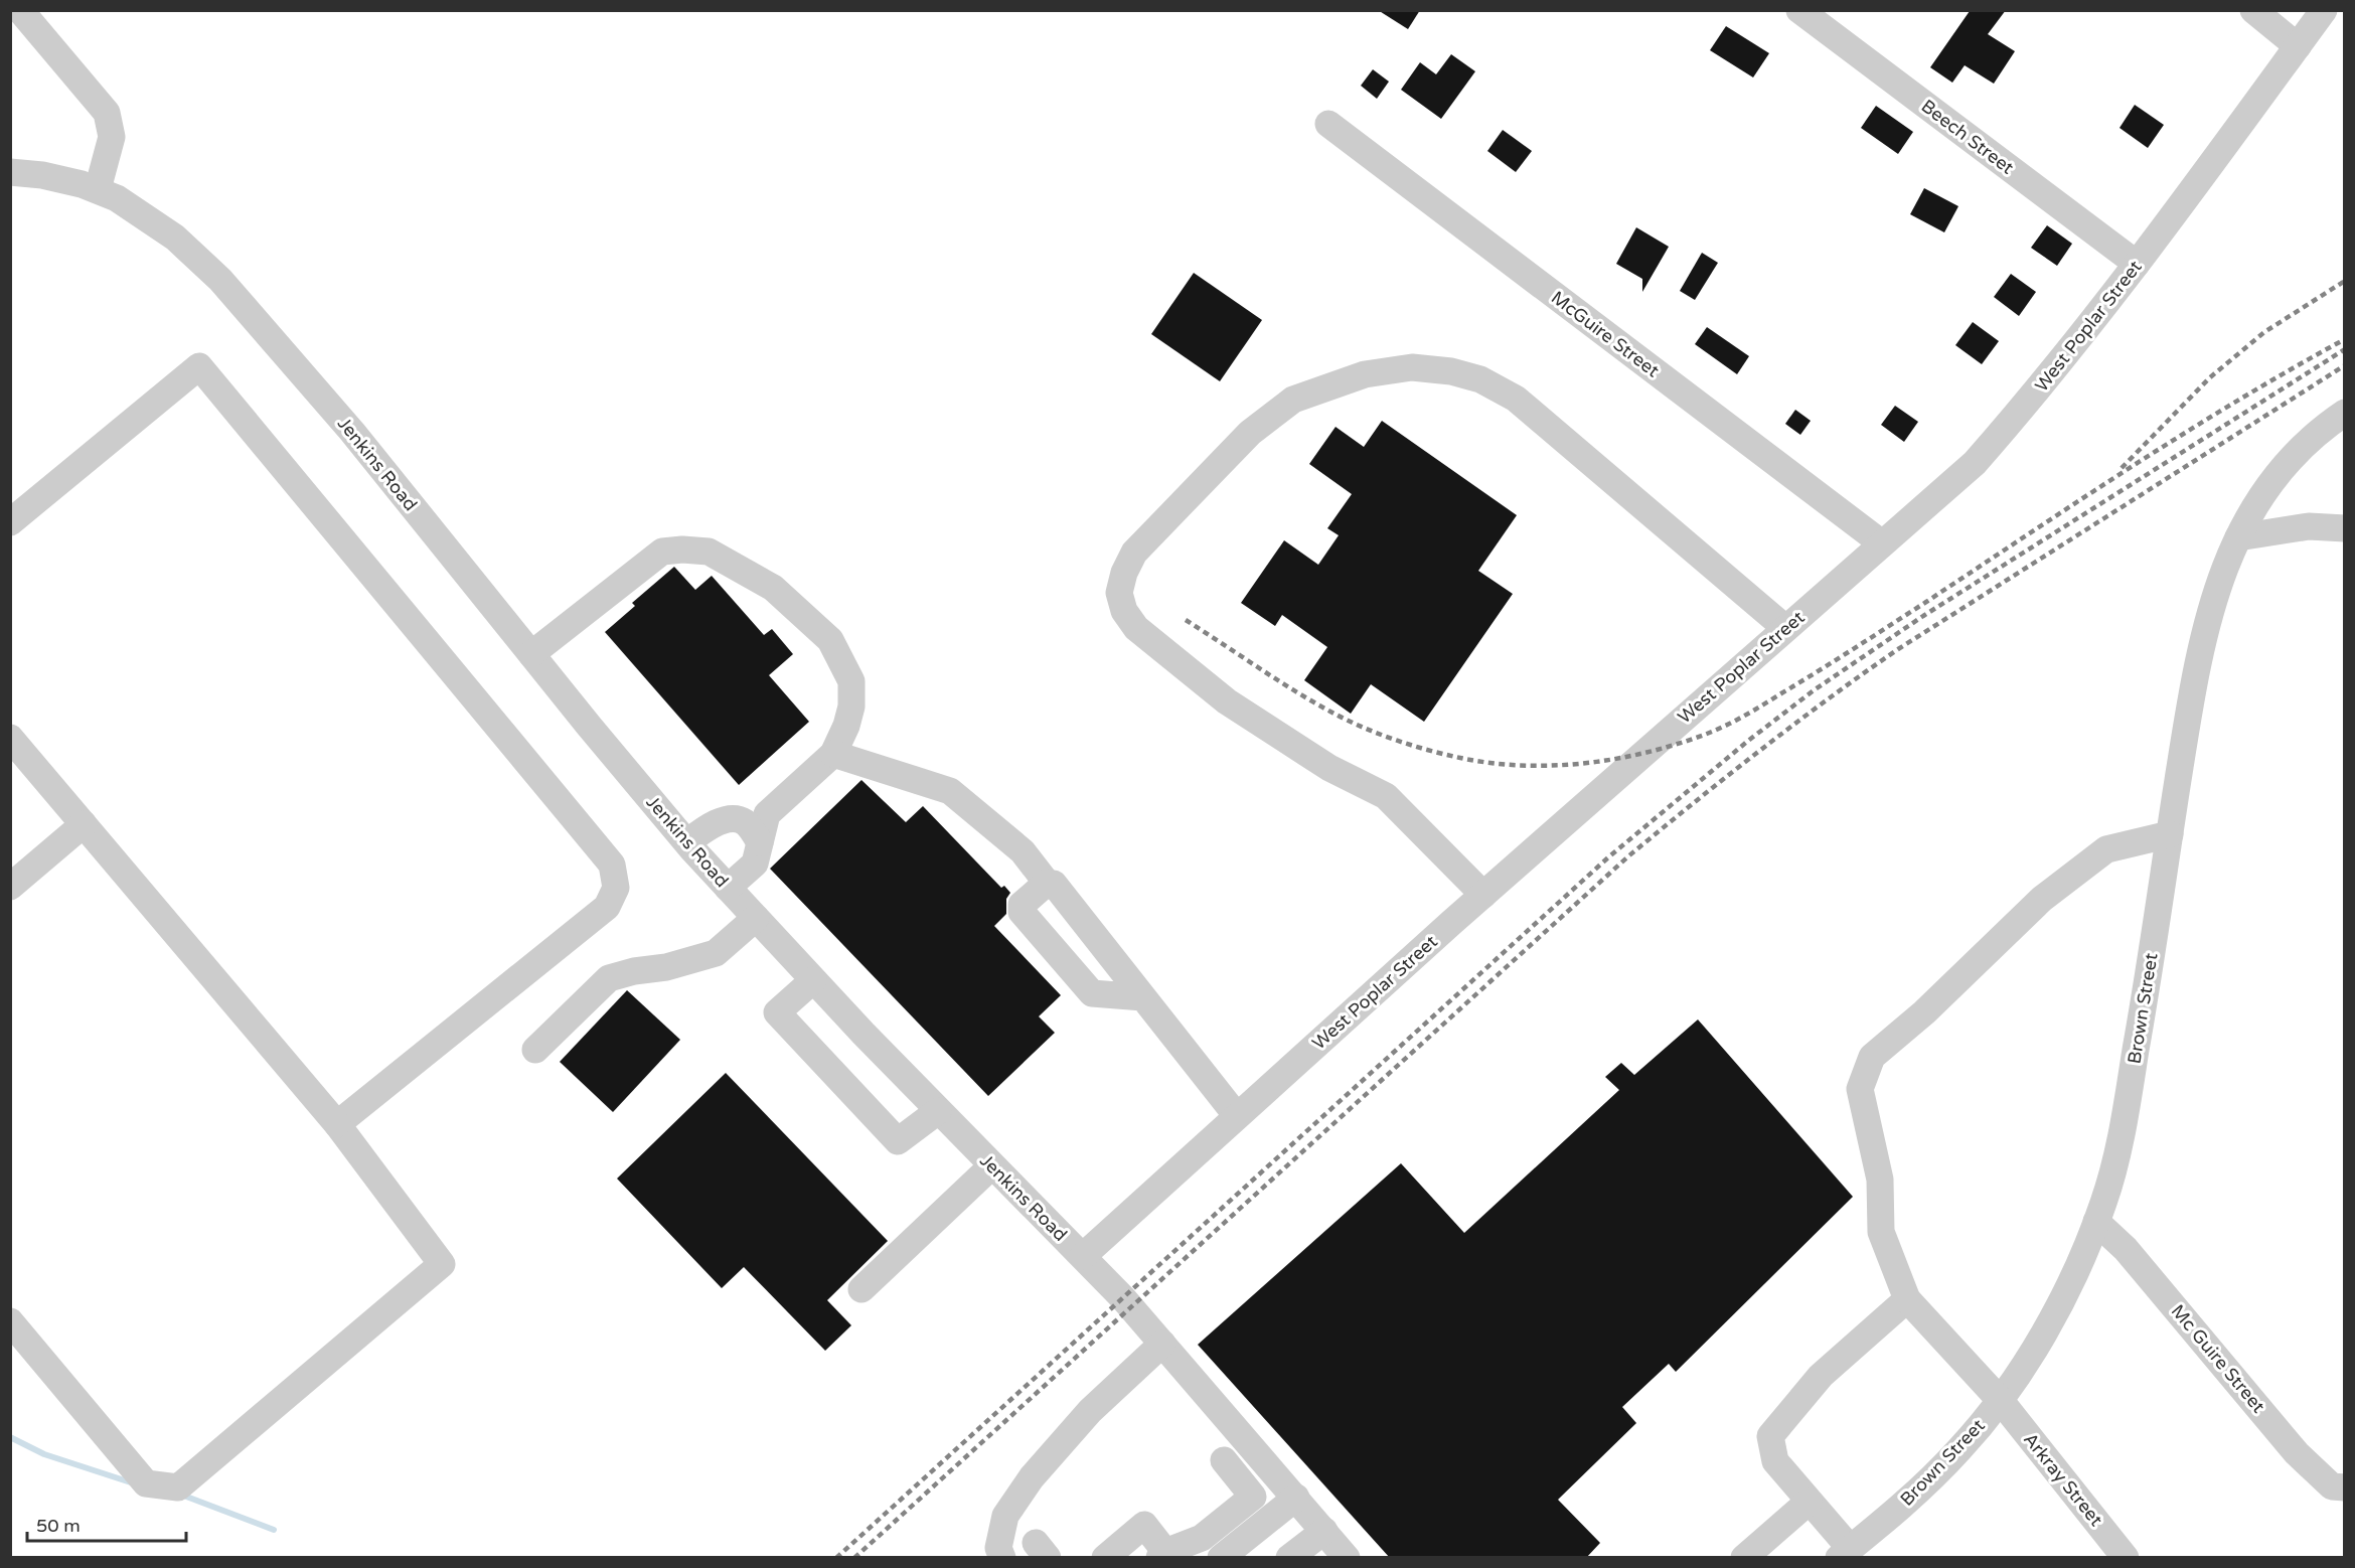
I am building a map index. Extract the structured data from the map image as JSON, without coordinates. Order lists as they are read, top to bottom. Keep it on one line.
{"streets":{"street":["Beech Street","West Poplar Street","McGuire Street","Jenkins Road","Brown Street","Mc Guire Street","Arkray Street"]},"crossings":[["Beech Street","West Poplar Street"],["West Poplar Street","McGuire Street"],["West Poplar Street","Jenkins Road"],["Brown Street","Mc Guire Street"],["Brown Street","Arkray Street"]],"scale_bar":"50 m"}
